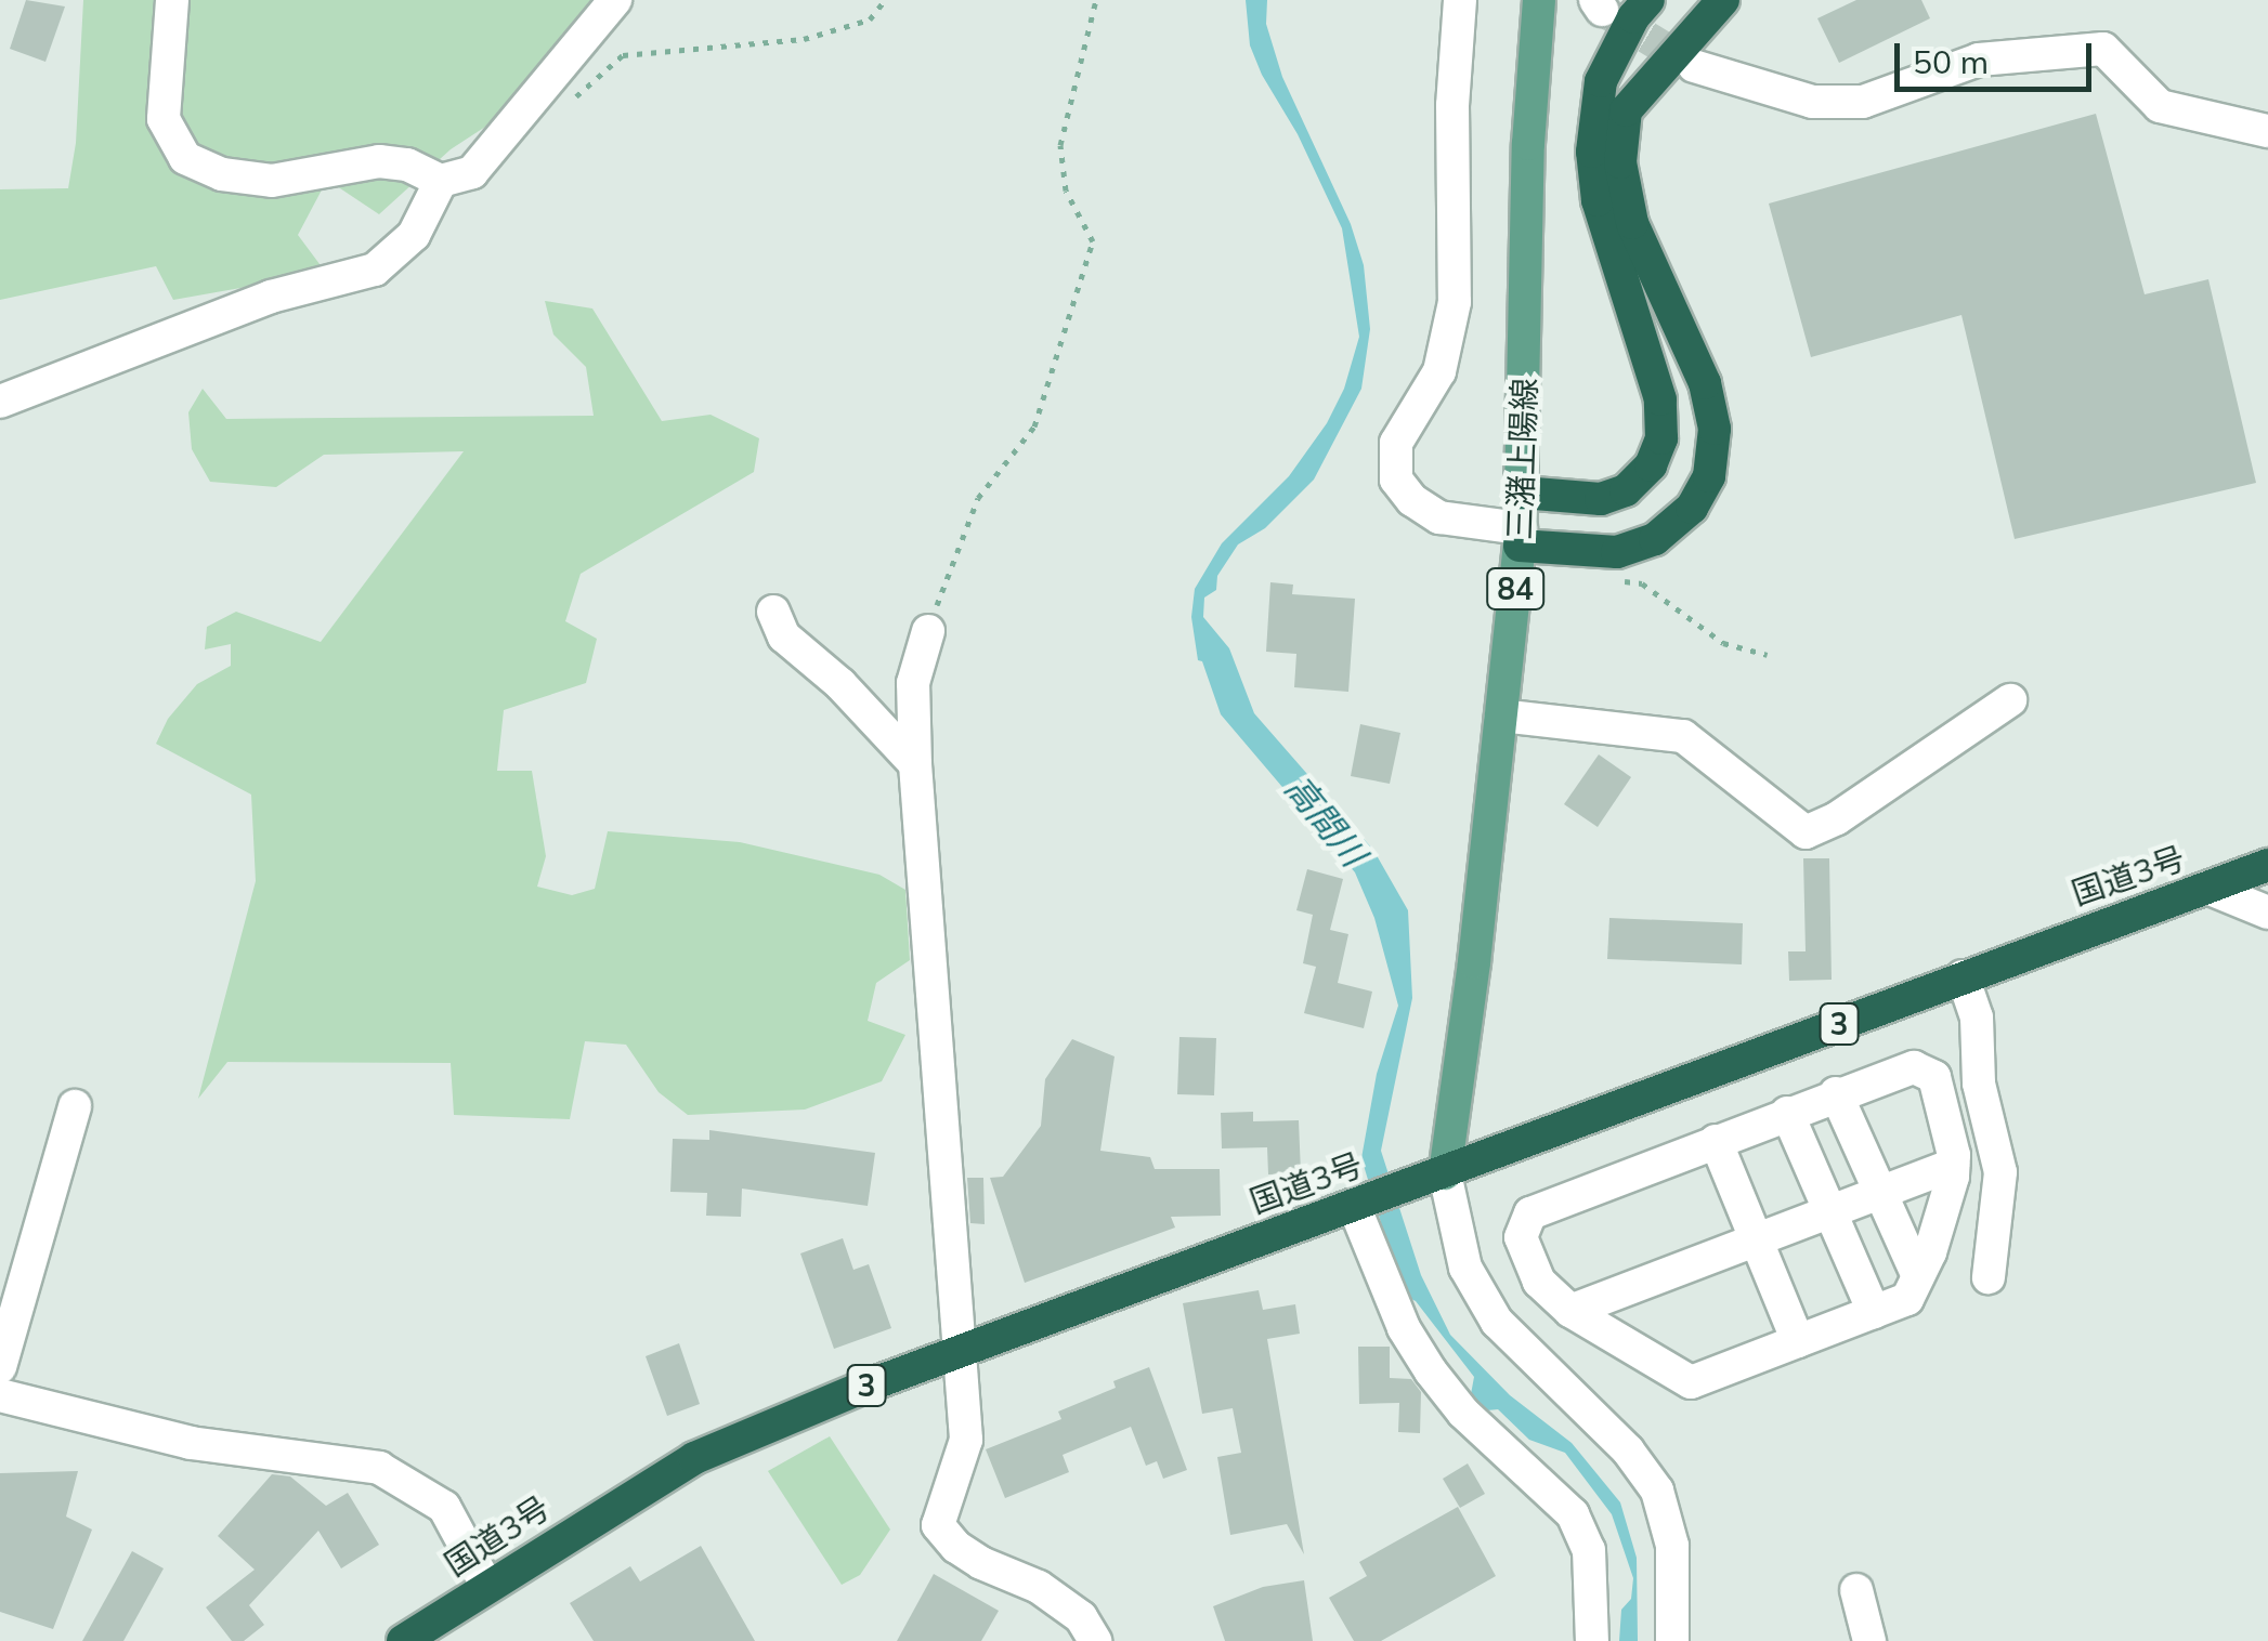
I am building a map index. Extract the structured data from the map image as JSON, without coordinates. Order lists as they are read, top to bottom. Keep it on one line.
{"streets":{"highway":["国道3号","3"],"main road":["三潴上陽線","84"]},"crossings":[["三潴上陽線","国道3号"]],"water":["高間川"],"scale_bar":"50 m"}
